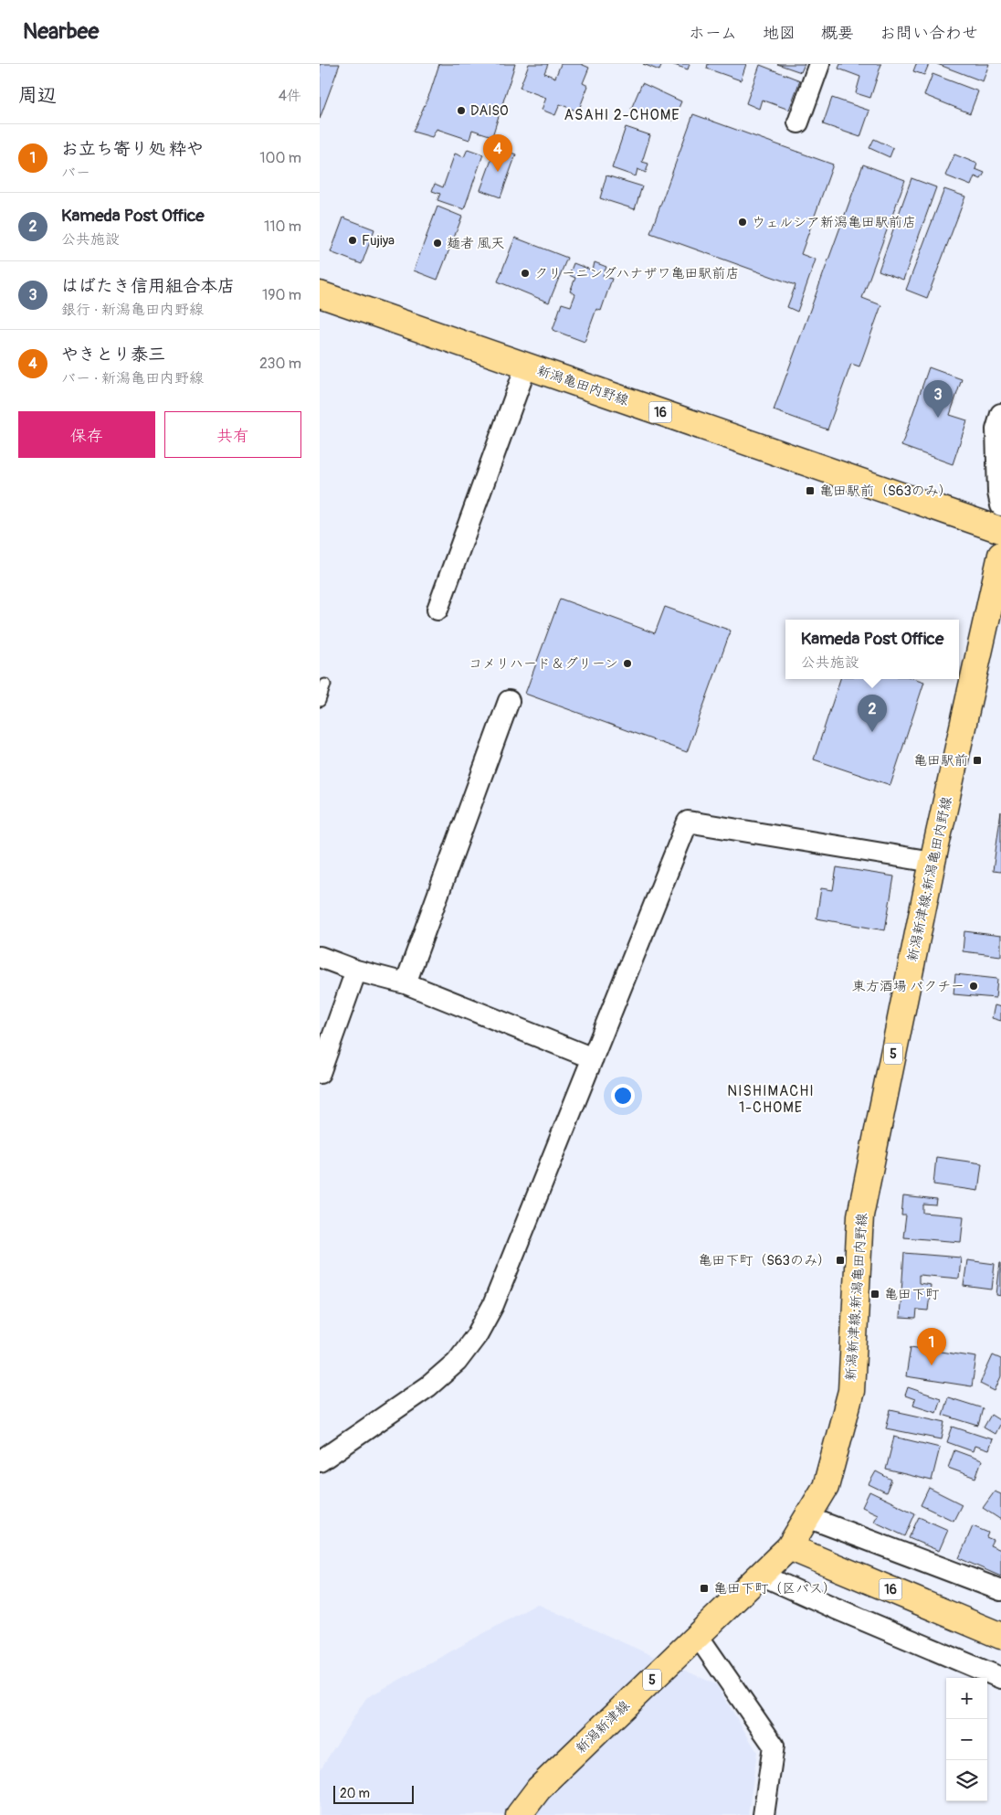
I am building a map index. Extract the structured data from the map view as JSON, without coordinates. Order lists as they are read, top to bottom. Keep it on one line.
{"streets":{"main road":["新潟亀田内野線","16","新潟新津線;新潟亀田内野線","5","新潟新津線"]},"crossings":[["16","新潟新津線;新潟亀田内野線"],["16","新潟新津線"],["新潟新津線;新潟亀田内野線","新潟新津線"]],"districts":["ASAHI 2-CHOME","NISHIMACHI 1-CHOME"],"places":{"other":["DAISO","ウェルシア新潟亀田駅前店","Fujiya","麺者 風天","クリーニングハナザワ亀田駅前店","コメリハード＆グリーン","東方酒場 パクチー"],"transit":["亀田駅前（S63のみ）","亀田駅前","亀田下町（S63のみ）","亀田下町","亀田下町（区バス）"]},"scale_bar":"20 m","page":{"header":"Nearbee","nav":["ホーム","地図","概要","お問い合わせ"],"heading":["周辺","4件"],"list":[{"mark":"1","name":"お立ち寄り処 粋や","note":"バー","value":"100 m"},{"mark":"2","name":"Kameda Post Office","note":"公共施設","value":"110 m"},{"mark":"3","name":"はばたき信用組合本店","note":"銀行 · 新潟亀田内野線","value":"190 m"},{"mark":"4","name":"やきとり泰三","note":"バー · 新潟亀田内野線","value":"230 m"}],"pins":["4","3","2","1"],"buttons":["保存","共有"],"popup":["Kameda Post Office","公共施設"],"map_buttons":["+","−"],"scale":"20 m"}}
